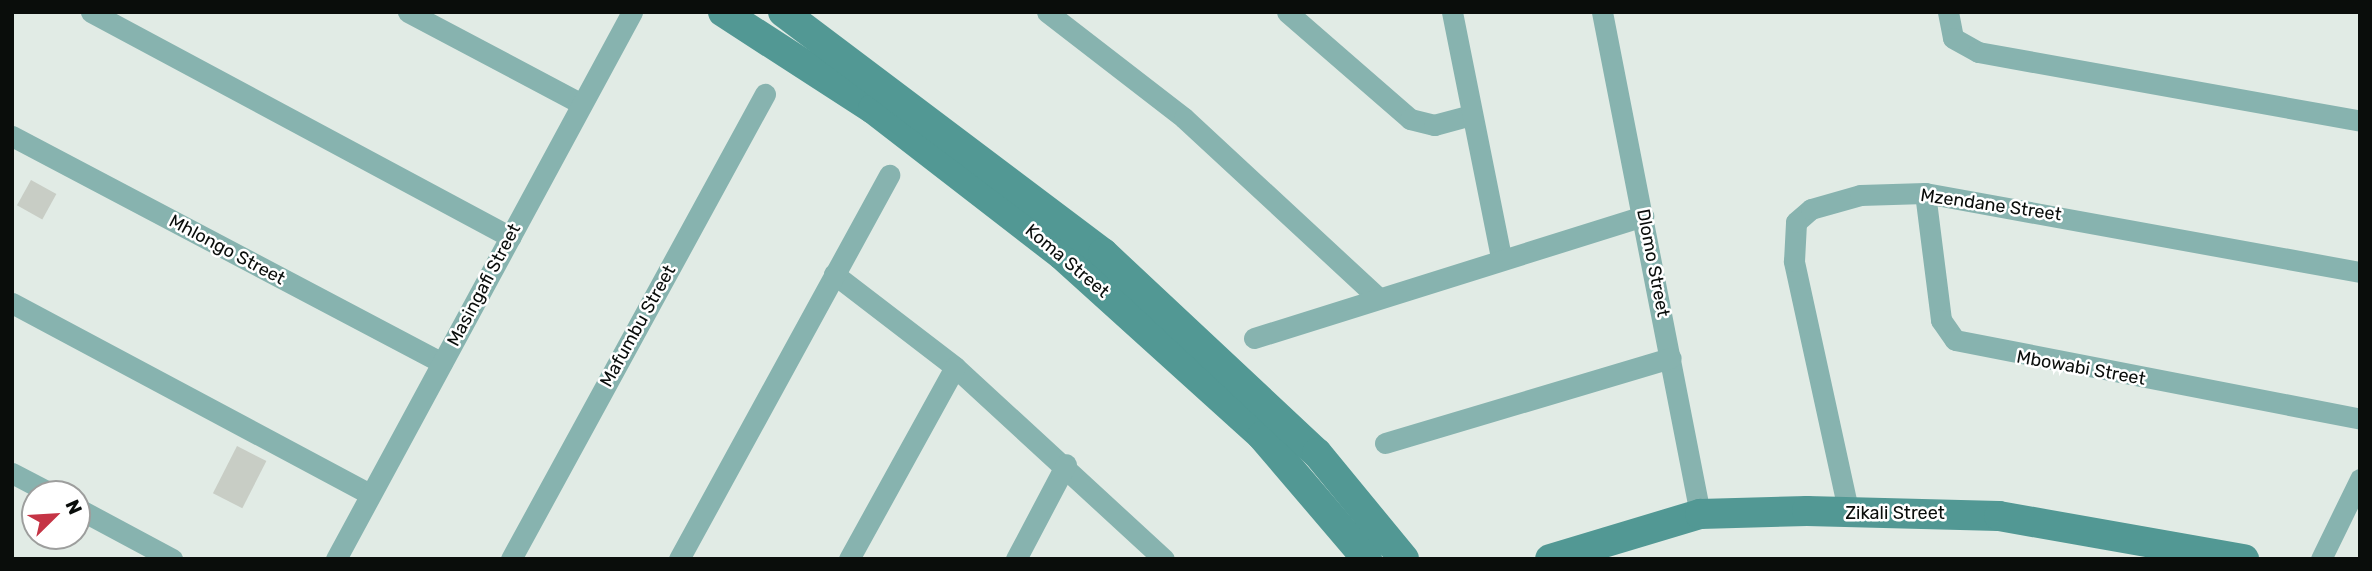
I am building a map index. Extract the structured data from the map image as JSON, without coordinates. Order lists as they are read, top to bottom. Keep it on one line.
{"streets":{"main road":["Koma Street","Zikali Street"],"street":["Mzendane Street","Mhlongo Street","Dlomo Street","Masingafi Street","Mafumbu Street","Mbowabi Street"]},"crossings":[["Mzendane Street","Mbowabi Street"],["Mzendane Street","Zikali Street"],["Mhlongo Street","Masingafi Street"],["Dlomo Street","Zikali Street"]],"north":"top right"}
